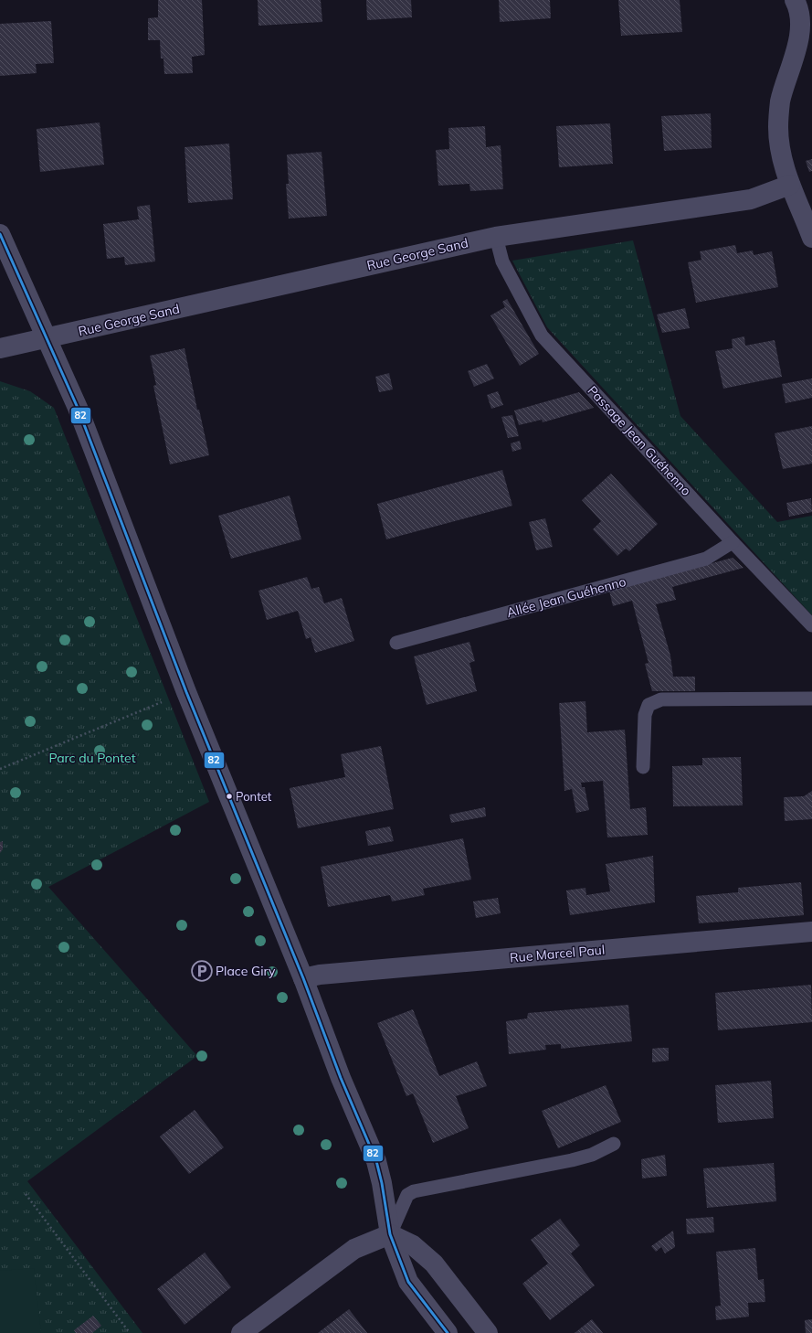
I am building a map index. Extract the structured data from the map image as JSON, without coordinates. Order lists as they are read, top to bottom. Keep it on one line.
{"streets":{"street":["Rue George Sand","Rue Marcel Paul"],"lane":["Passage Jean Guéhenno","Allée Jean Guéhenno"]},"crossings":[["Rue George Sand","Passage Jean Guéhenno"],["Passage Jean Guéhenno","Allée Jean Guéhenno"]],"parks":["Parc du Pontet"],"places":{"other":["Pontet"],"parking":["Place Giry"]},"lines":["transit line 82"]}
